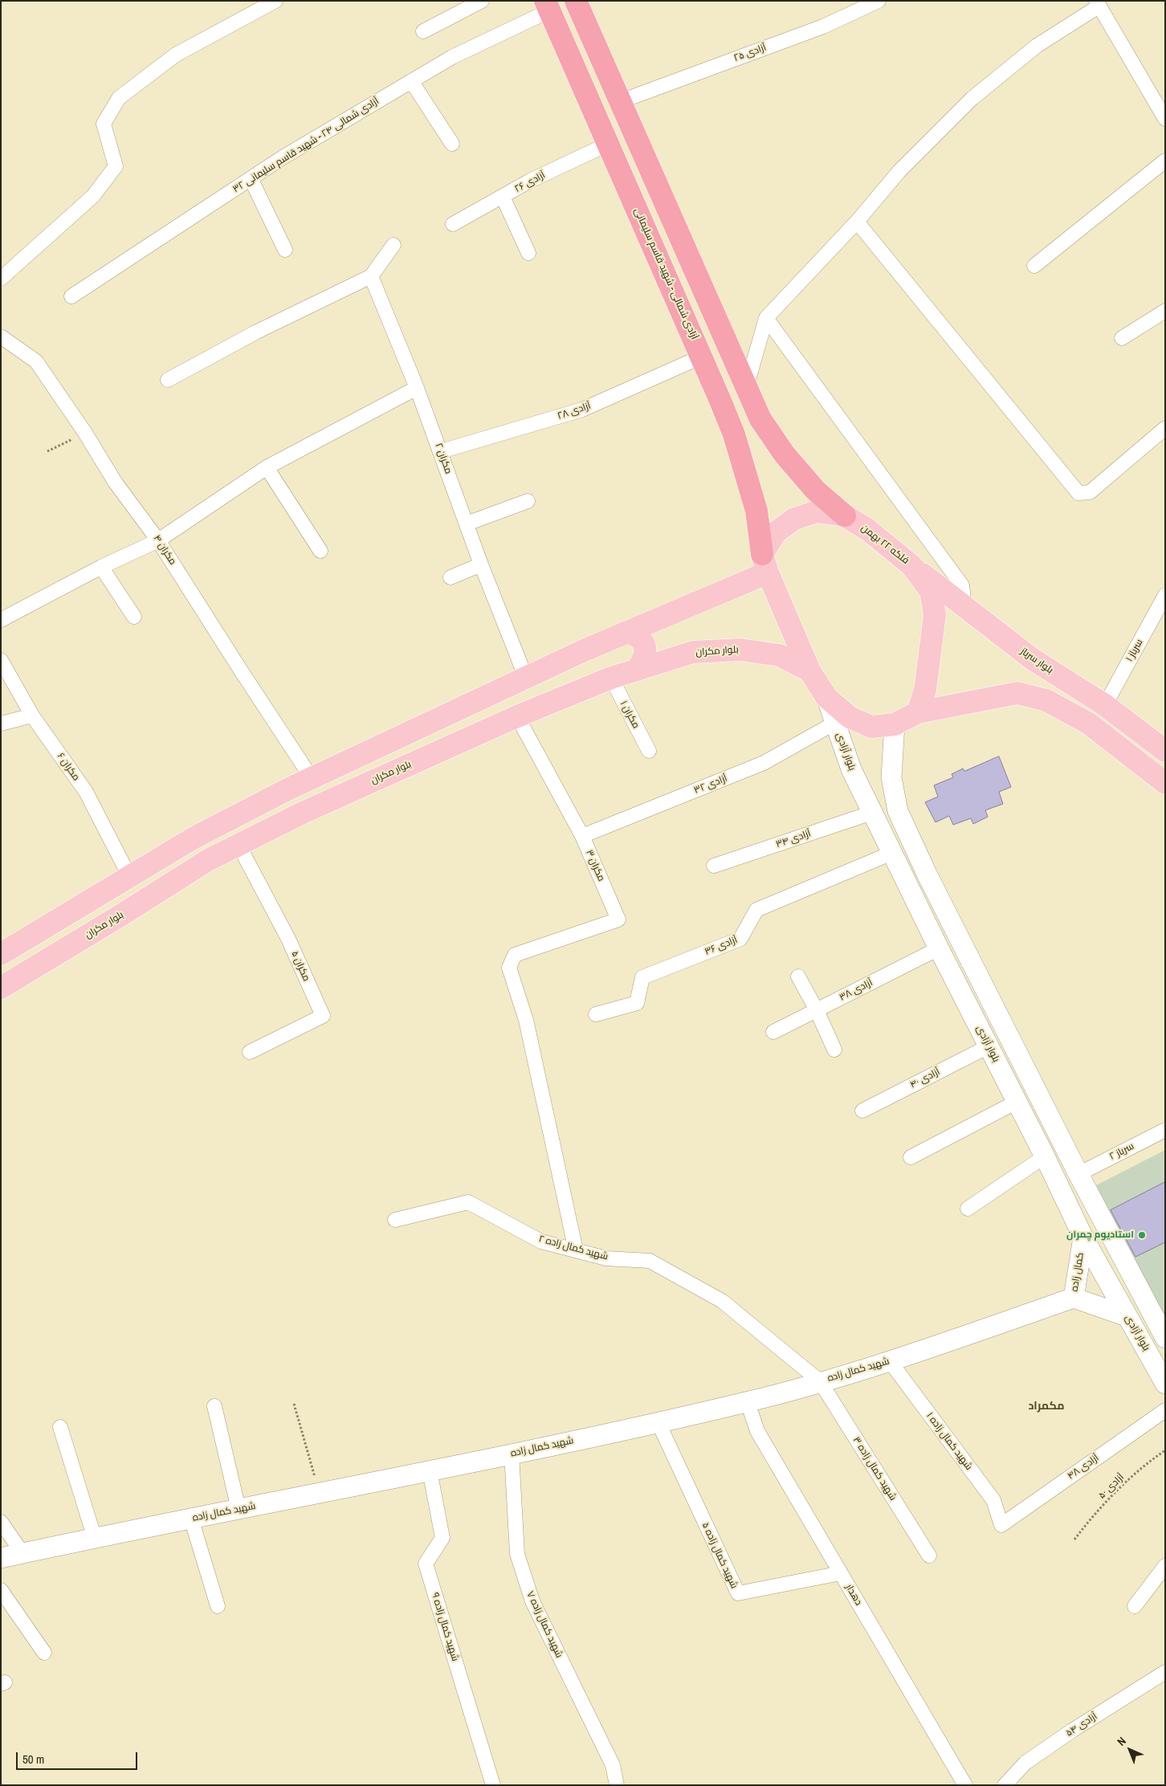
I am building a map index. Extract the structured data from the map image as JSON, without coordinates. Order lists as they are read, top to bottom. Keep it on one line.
{"streets":{"highway":["آزادی شمالی - شهید قاسم سلیمانی"],"main road":["فلکه ۲۲ بهمن","بلوار مکران","بلوار سرباز","بلوار آزادی","کمال زاده","شهید کمال زاده"],"street":["آزادی ۲۵","آزادی شمالی ۲۴ - شهید قاسم سلیمانی ۳۲","آزادی ۲۶","آزادی ۲۸","مکران ۲","مکران ۴","سرباز ۱","مکران ۱","مکران ۶","آزادی ۳۲","آزادی ۳۴","مکران ۳","آزادی ۳۶","مکران ۵","آزادی ۳۸","آزادی ۴۰","سرباز ۲","شهید کمال زاده ۲","شهید کمال زاده ۱","آزادی ۴۸","شهید کمال زاده ۳","شهید کمال زاده ۵","دهدار","شهید کمال زاده ۷","شهید کمال زاده ۹","آزادی ۵۴"],"path":["آزادی ۵۰"]},"crossings":[["آزادی شمالی ۲۴ - شهید قاسم سلیمانی ۳۲","آزادی شمالی - شهید قاسم سلیمانی"],["آزادی ۲۶","آزادی شمالی - شهید قاسم سلیمانی"],["آزادی شمالی - شهید قاسم سلیمانی","آزادی ۲۸"],["آزادی شمالی - شهید قاسم سلیمانی","فلکه ۲۲ بهمن"],["آزادی ۲۸","مکران ۲"],["فلکه ۲۲ بهمن","بلوار سرباز"],["سرباز ۱","بلوار سرباز"],["بلوار مکران","مکران ۱"],["بلوار مکران","مکران ۳"],["بلوار مکران","مکران ۵"],["بلوار آزادی","آزادی ۳۲"],["بلوار آزادی","آزادی ۳۴"],["بلوار آزادی","آزادی ۳۶"],["بلوار آزادی","آزادی ۳۸"],["بلوار آزادی","آزادی ۴۰"],["بلوار آزادی","کمال زاده"],["آزادی ۳۲","مکران ۳"],["مکران ۳","شهید کمال زاده ۲"],["شهید کمال زاده ۲","شهید کمال زاده"],["شهید کمال زاده ۲","شهید کمال زاده ۳"],["کمال زاده","شهید کمال زاده"],["شهید کمال زاده","شهید کمال زاده ۱"],["شهید کمال زاده","شهید کمال زاده ۳"],["شهید کمال زاده","شهید کمال زاده ۵"],["شهید کمال زاده","دهدار"],["شهید کمال زاده","شهید کمال زاده ۷"],["شهید کمال زاده","شهید کمال زاده ۹"],["شهید کمال زاده ۱","آزادی ۴۸"],["شهید کمال زاده ۵","دهدار"]],"districts":["مکمراد"],"places":["استادیوم چمران"],"scale_bar":"50 m","north":"top left"}
